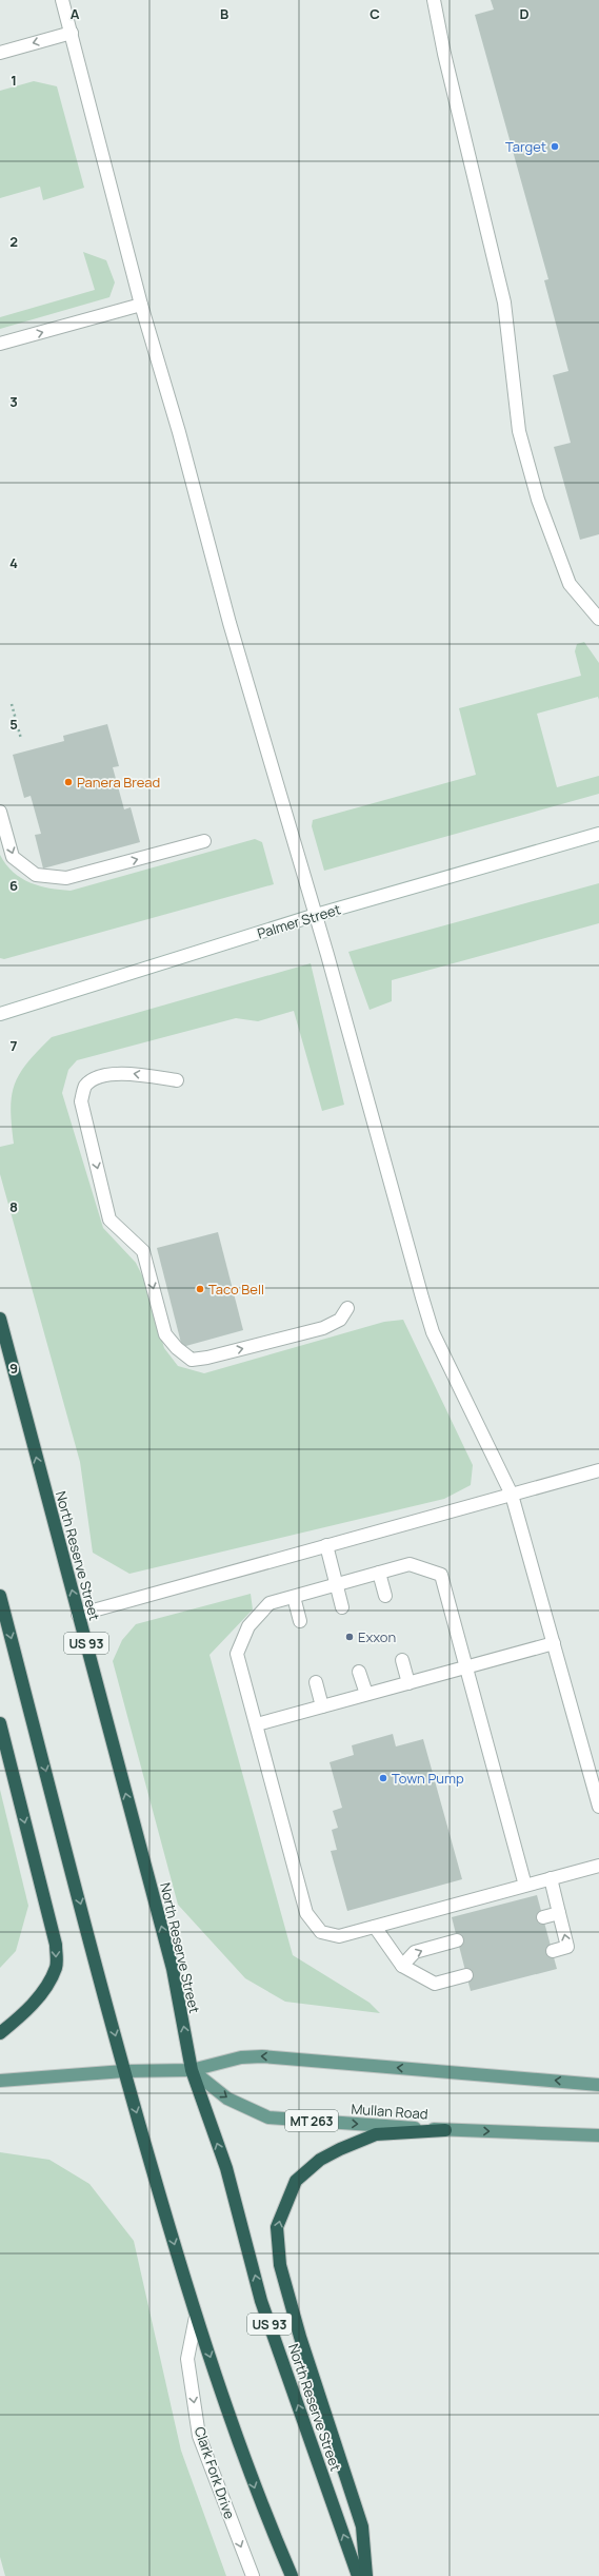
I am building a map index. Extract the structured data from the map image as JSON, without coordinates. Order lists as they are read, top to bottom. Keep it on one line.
{"streets":{"highway":["North Reserve Street","US 93"],"main road":["Mullan Road","MT 263"],"street":["Palmer Street","Clark Fork Drive"]},"crossings":[["North Reserve Street","Mullan Road"]],"one_way":["Clark Fork Drive"],"places":["Target","Panera Bread","Taco Bell","Exxon","Town Pump"],"grid":{"columns":["A","B","C","D"],"rows":["1","2","3","4","5","6","7","8","9"]}}
